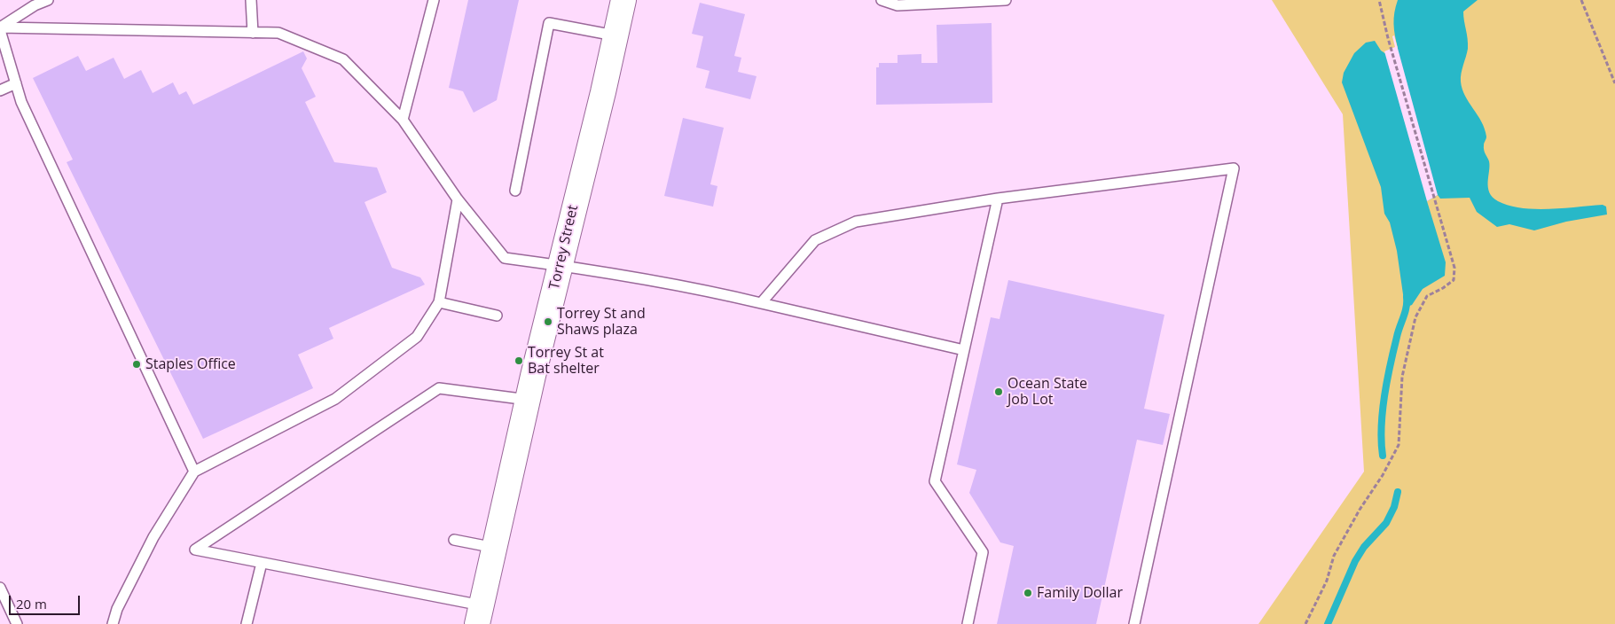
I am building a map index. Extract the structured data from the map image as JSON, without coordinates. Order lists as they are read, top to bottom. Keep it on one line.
{"streets":{"main road":["Torrey Street"]},"places":["Torrey St and Shaws plaza","Torrey St at Bat shelter","Staples Office","Ocean State Job Lot","Family Dollar"],"scale_bar":"20 m"}
